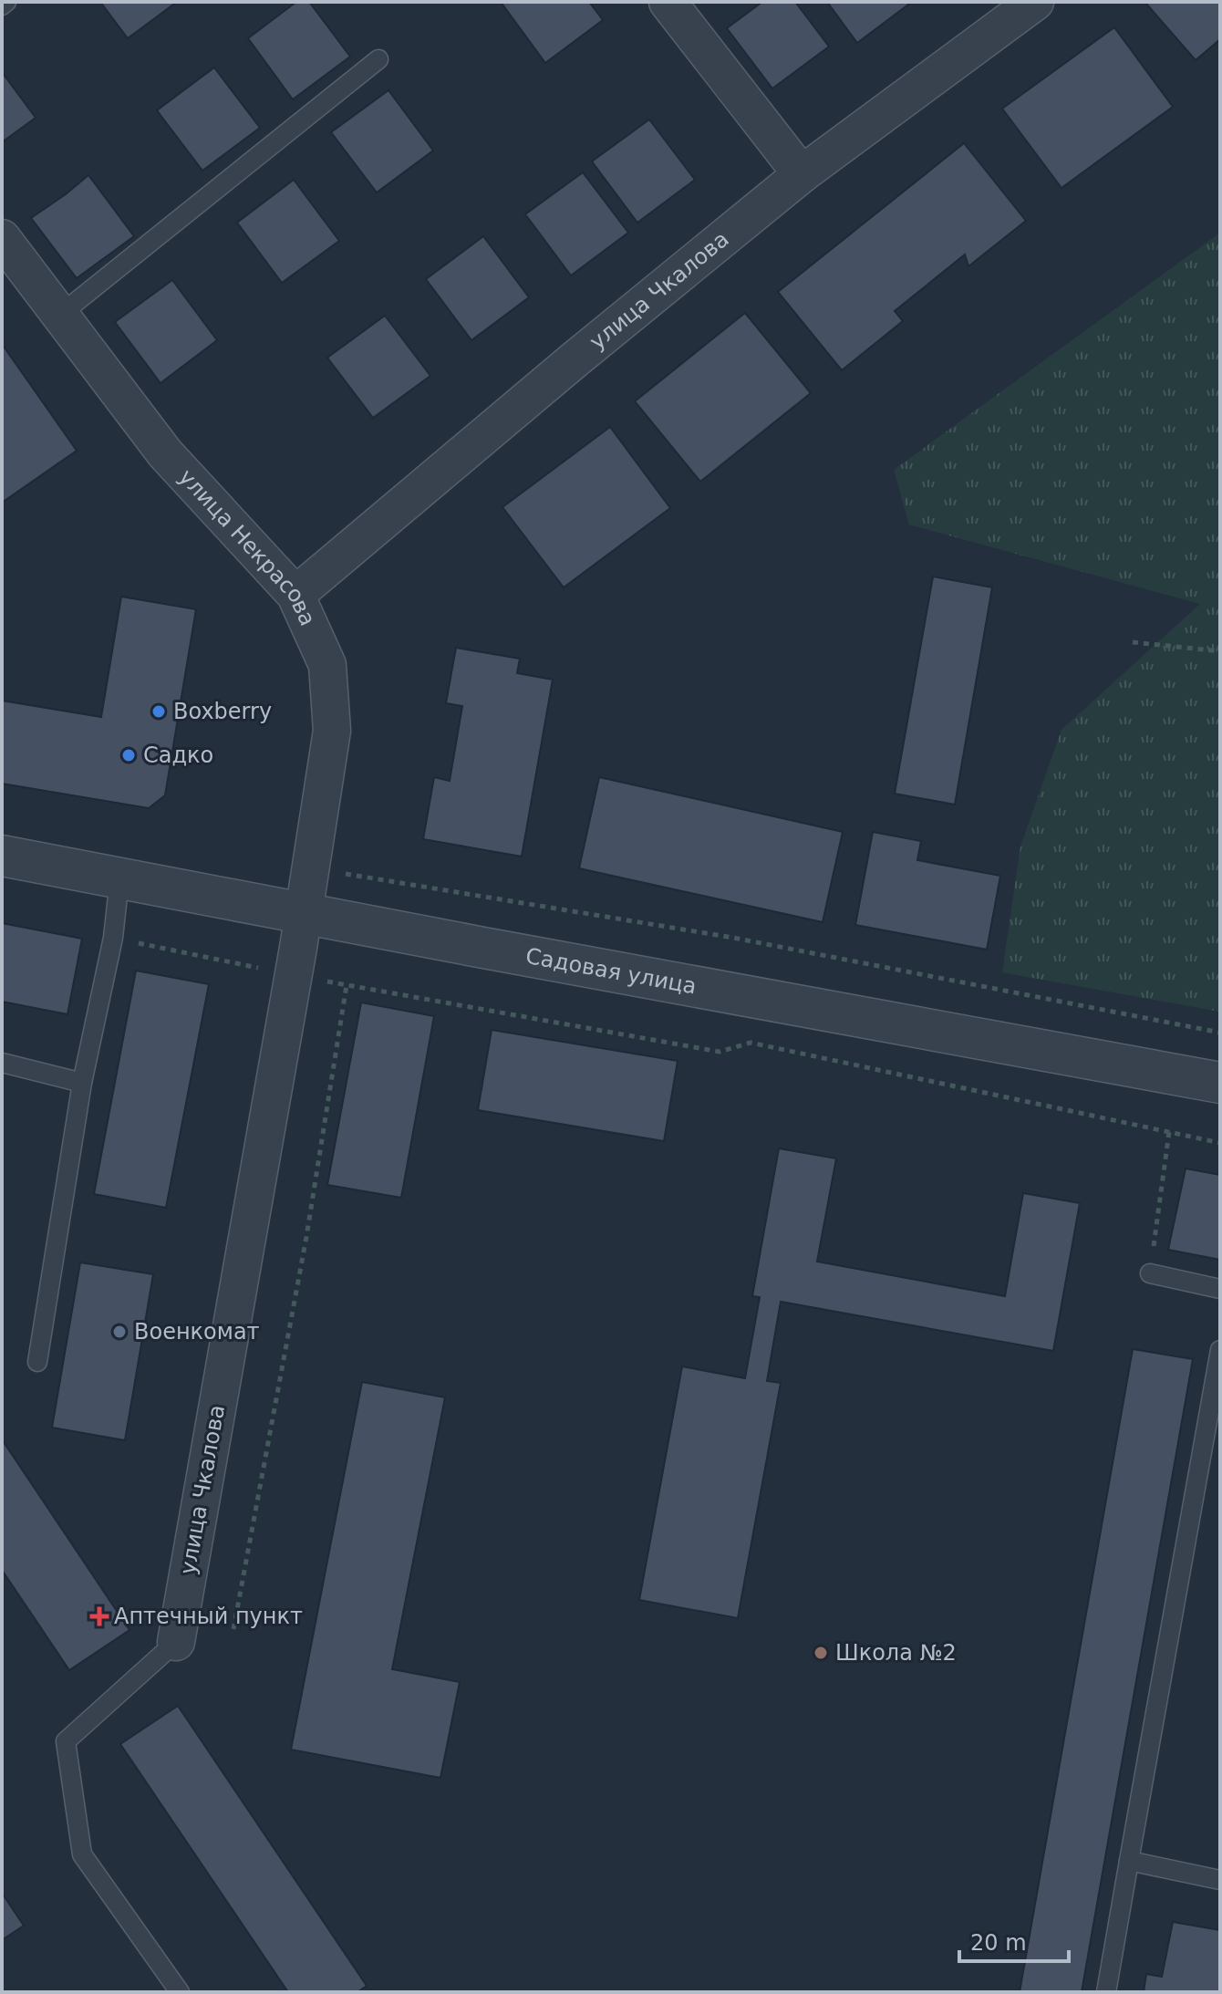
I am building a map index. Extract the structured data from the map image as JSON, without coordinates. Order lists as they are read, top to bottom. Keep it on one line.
{"streets":{"street":["улица Чкалова","улица Некрасова","Садовая улица"]},"crossings":[["улица Чкалова","улица Некрасова"],["улица Чкалова","Садовая улица"],["улица Некрасова","Садовая улица"]],"places":{"other":["Boxberry","Садко","Военкомат","Школа №2"],"health":["Аптечный пункт"]},"scale_bar":"20 m"}
